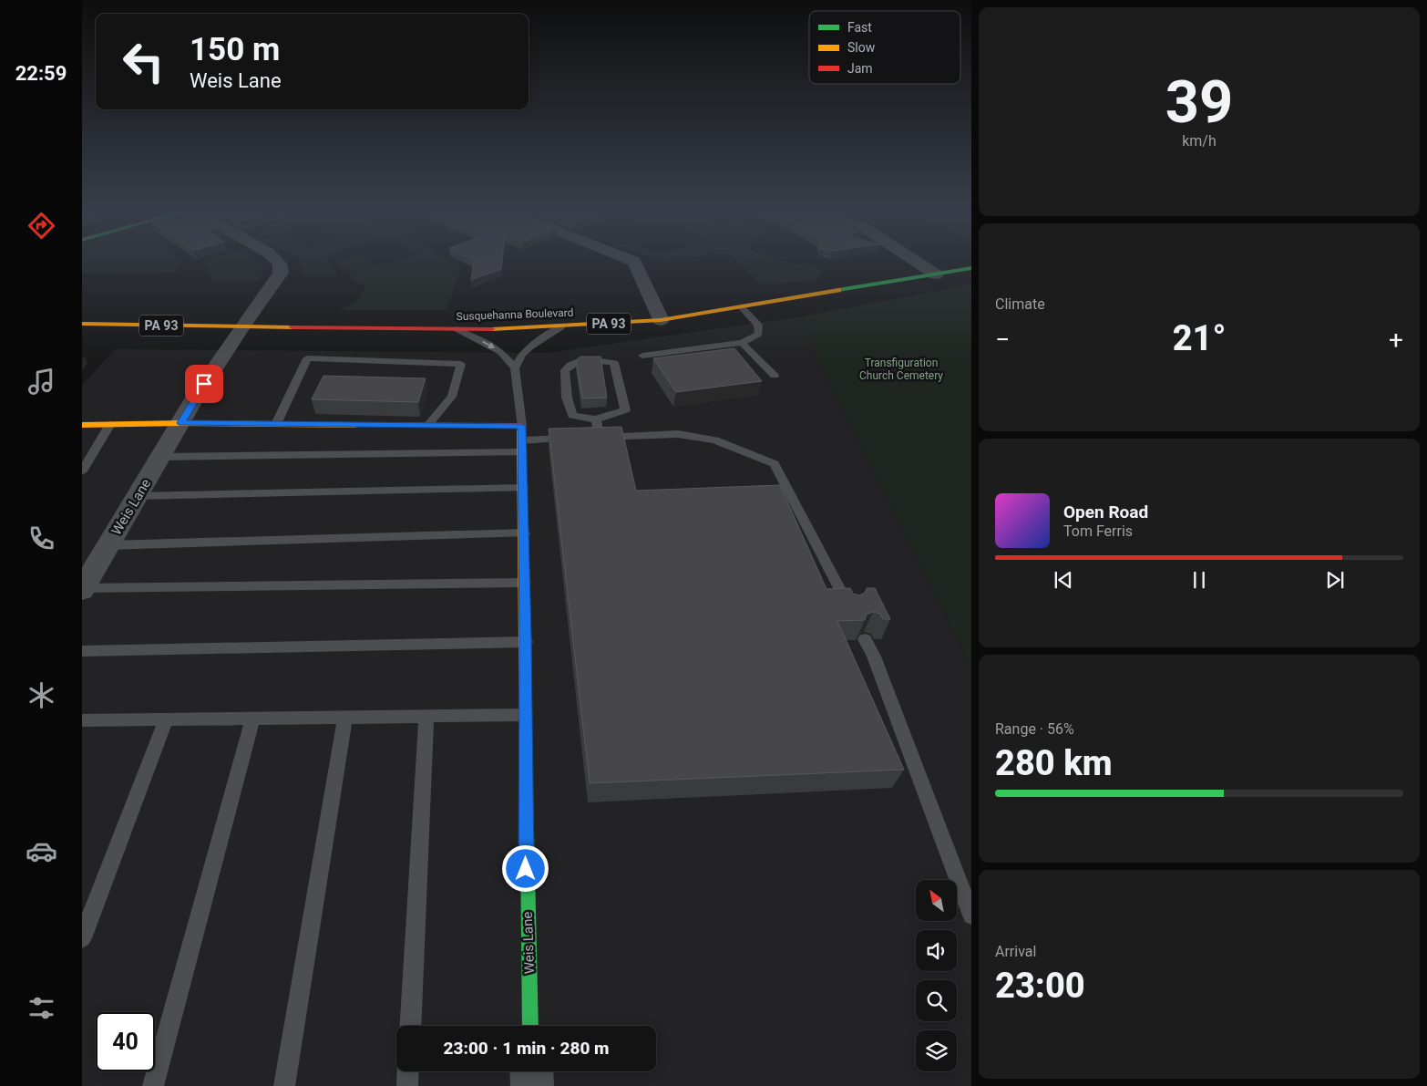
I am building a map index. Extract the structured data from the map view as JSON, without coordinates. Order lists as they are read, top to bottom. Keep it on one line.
{"streets":{"main road":["Susquehanna Boulevard","PA 93","Weis Lane"]},"crossings":[["Susquehanna Boulevard","Weis Lane"]],"parks":["Transfiguration Church Cemetery"],"legend":["Fast","Slow","Jam"],"north":"top left","page":{"tabs":"22:59","tile":[["39","km/h"],"Climate",["Range · 56%","280 km"],["Arrival","23:00"]],"turn":["150 m","Weis Lane"],"heat":["−","21°","+"],"song":["Open Road","Tom Ferris"],"limit":"40","trip":"23:00 · 1 min · 280 m"}}
